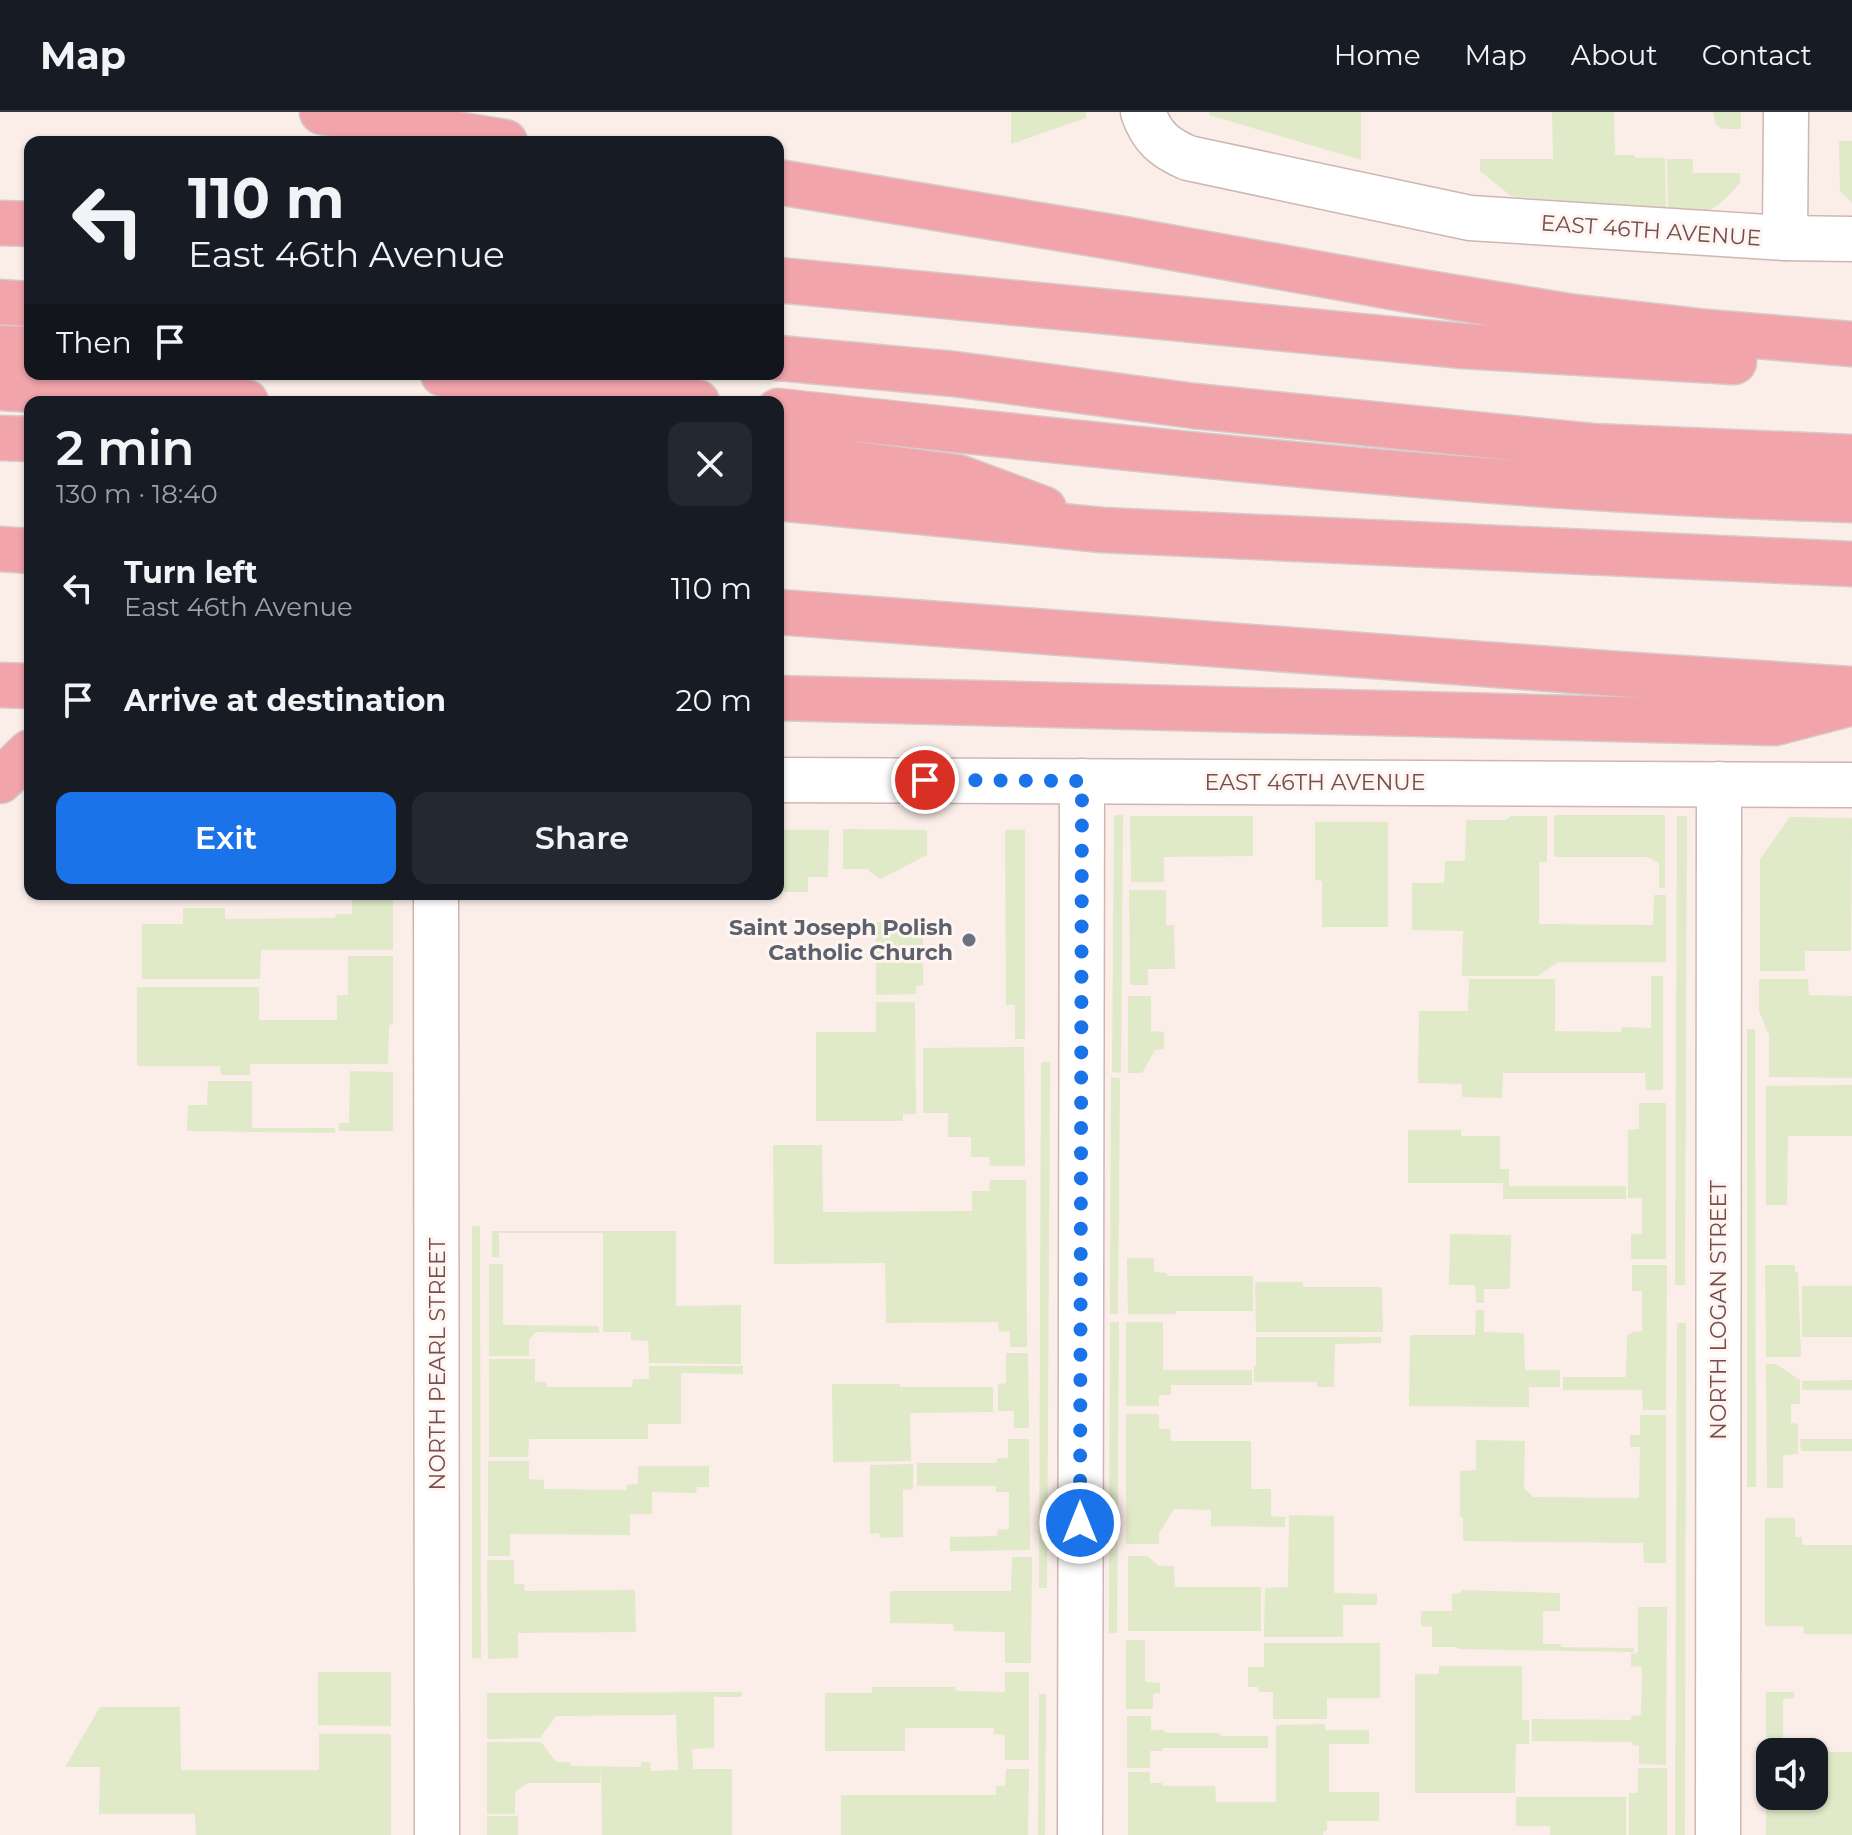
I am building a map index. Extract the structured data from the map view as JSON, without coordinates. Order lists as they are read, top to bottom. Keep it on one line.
{"streets":{"street":["EAST 46TH AVENUE","NORTH LOGAN STREET","NORTH PEARL STREET"]},"crossings":[["EAST 46TH AVENUE","NORTH LOGAN STREET"]],"places":["Saint Joseph Polish Catholic Church"],"page":{"header":"Map","nav":["Home","Map","About","Contact"],"turn":["110 m","East 46th Avenue"],"then":"Then","heading":["2 min","130 m · 18:40"],"list":[{"name":"Turn left","note":"East 46th Avenue","value":"110 m"},{"name":"Arrive at destination","value":"20 m"}],"buttons":["Exit","Share"]}}
